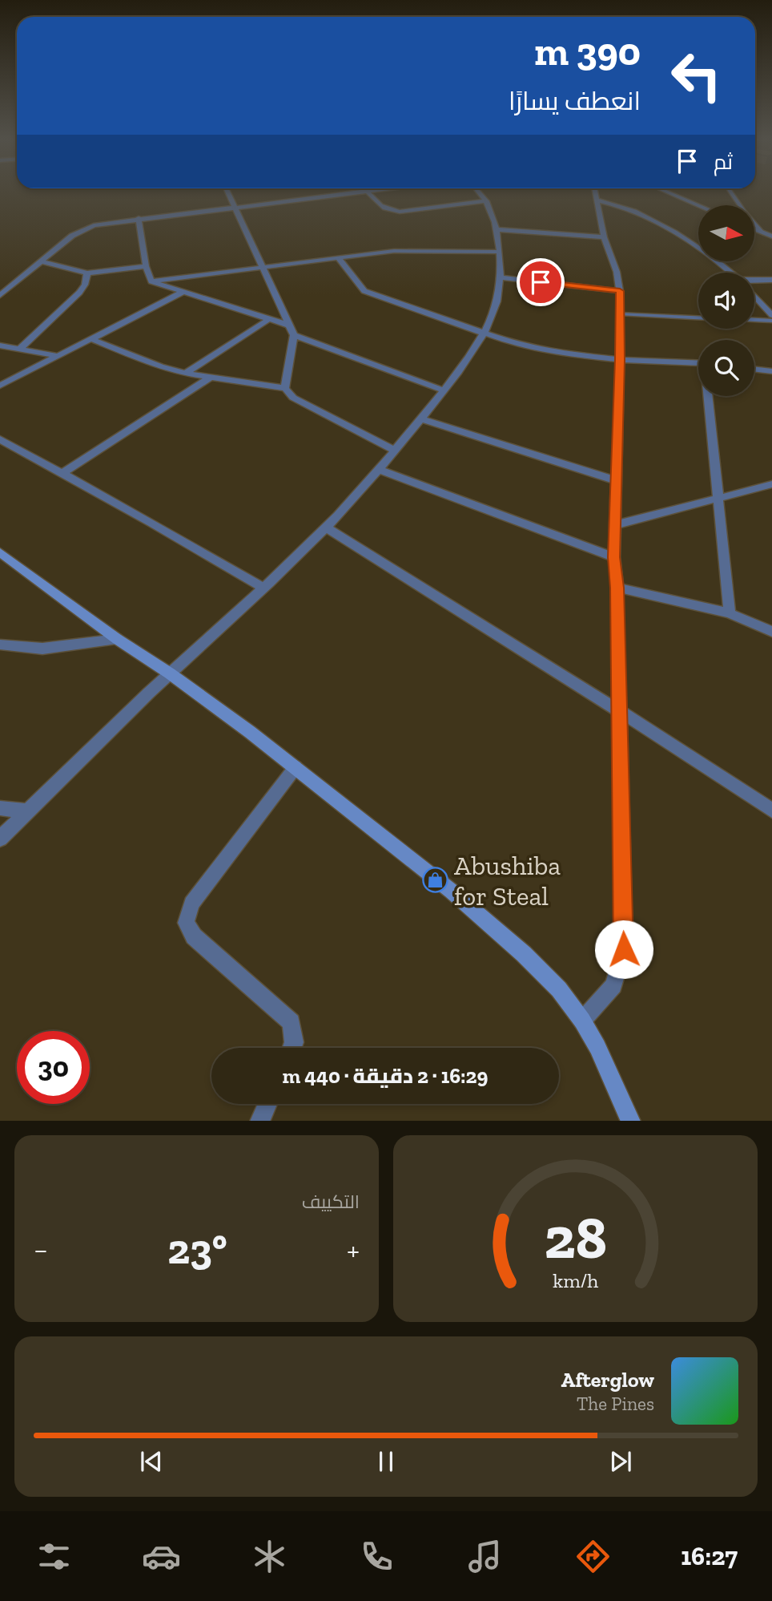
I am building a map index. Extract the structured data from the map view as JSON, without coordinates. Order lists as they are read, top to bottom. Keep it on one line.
{"places":{"shop":["Abushiba for Steal"]},"north":"right","page":{"turn":["390 m","انعطف يسارًا"],"then":"ثم","limit":"30","trip":"16:29 · 2 دقيقة · 440 m","tile":"التكييف","heat":["−","23°","+"],"song":["Afterglow","The Pines"],"tabs":"16:27","gauge":["28","km/h"]}}
